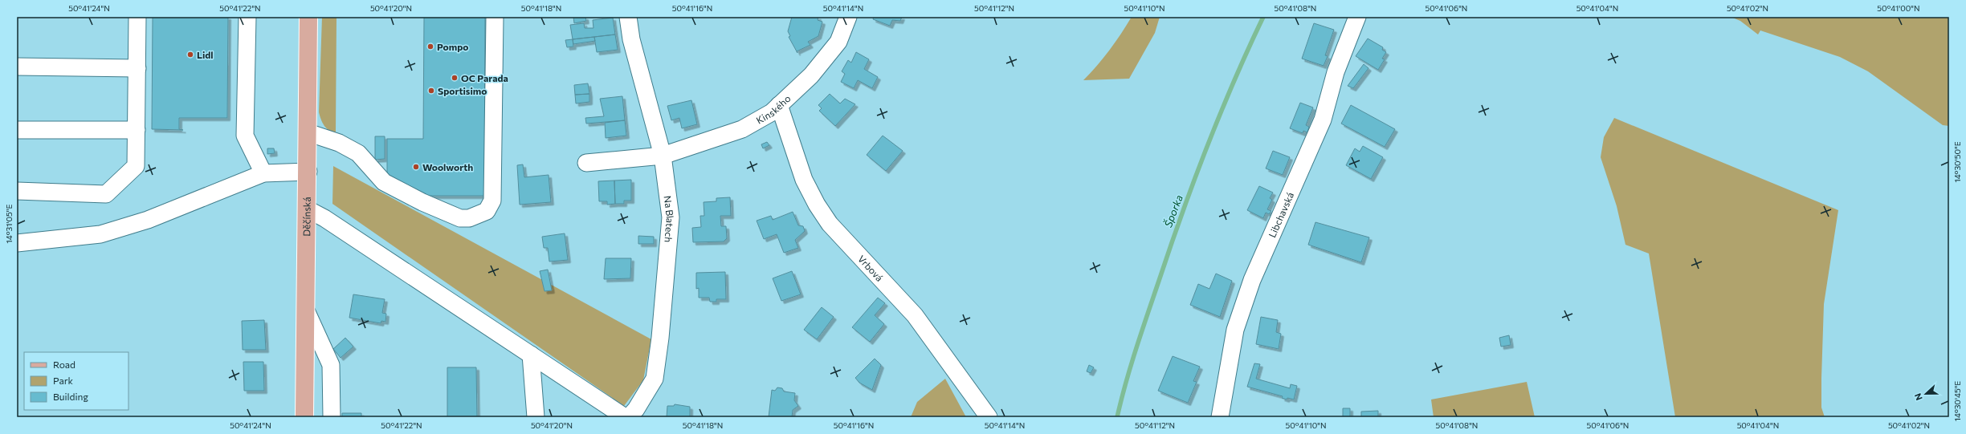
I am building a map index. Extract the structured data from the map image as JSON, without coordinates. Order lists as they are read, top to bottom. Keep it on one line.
{"streets":{"main road":["Děčínská"],"street":["Kinského","Libchavská","Na Blatech","Vrbová"]},"crossings":[["Kinského","Na Blatech"],["Kinského","Vrbová"]],"water":["Šporka"],"places":["Pompo","Lidl","OC Parada","Sportisimo","Woolworth"],"legend":["Road","Park","Building"],"north":"left","coordinates":["50°41'24\"N","50°41'22\"N","50°41'20\"N","50°41'18\"N","50°41'16\"N","50°41'14\"N","50°41'12\"N","50°41'10\"N","50°41'08\"N","50°41'06\"N","50°41'04\"N","50°41'02\"N","50°41'00\"N","14°30'50\"E","14°31'05\"E","14°30'45\"E"]}
